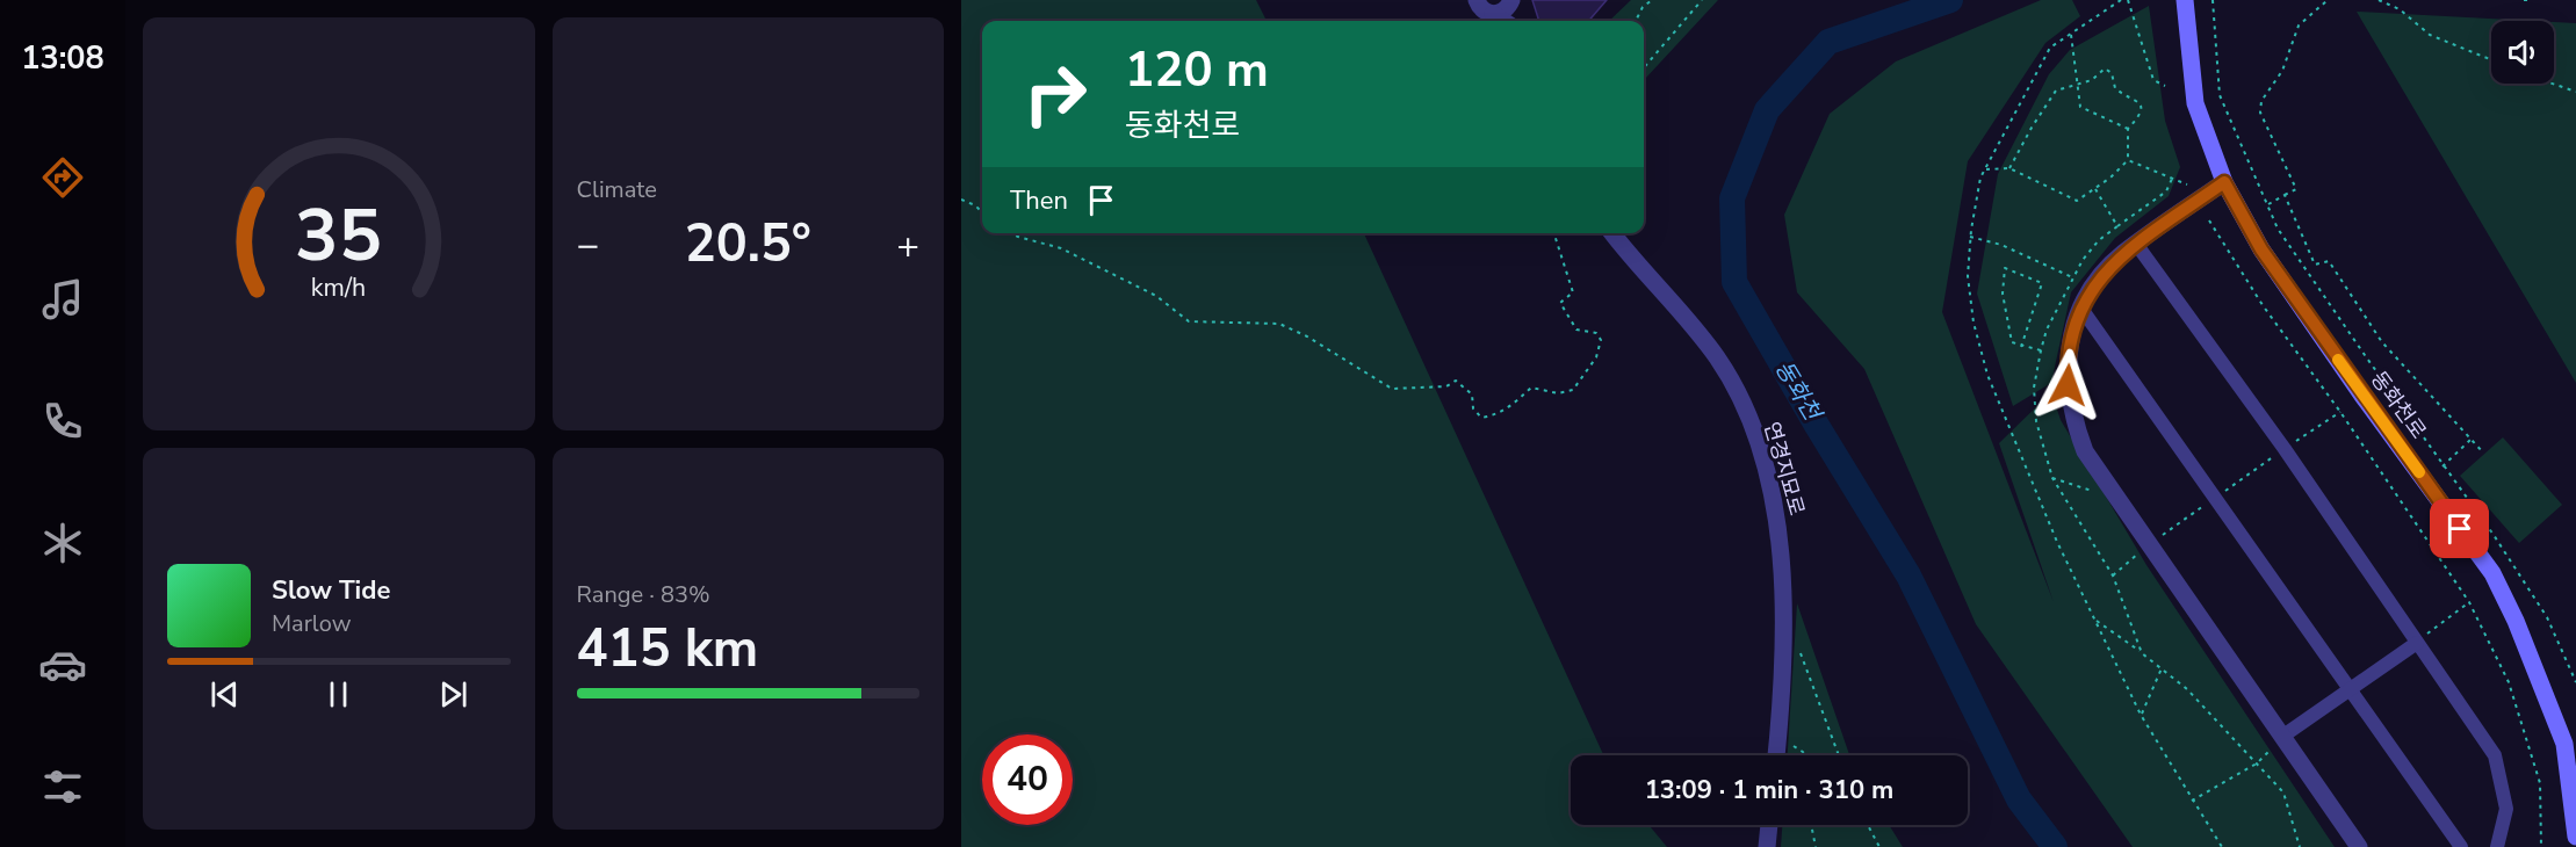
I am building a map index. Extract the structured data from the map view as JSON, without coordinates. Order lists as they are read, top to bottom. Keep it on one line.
{"streets":{"main road":["동화천로"],"street":["연경지묘로"]},"water":["동화천"],"page":{"tabs":"13:08","tile":["Climate",["Range · 83%","415 km"]],"turn":["120 m","동화천로"],"then":"Then","heat":["−","20.5°","+"],"song":["Slow Tide","Marlow"],"limit":"40","trip":"13:09 · 1 min · 310 m","gauge":["35","km/h"]}}
